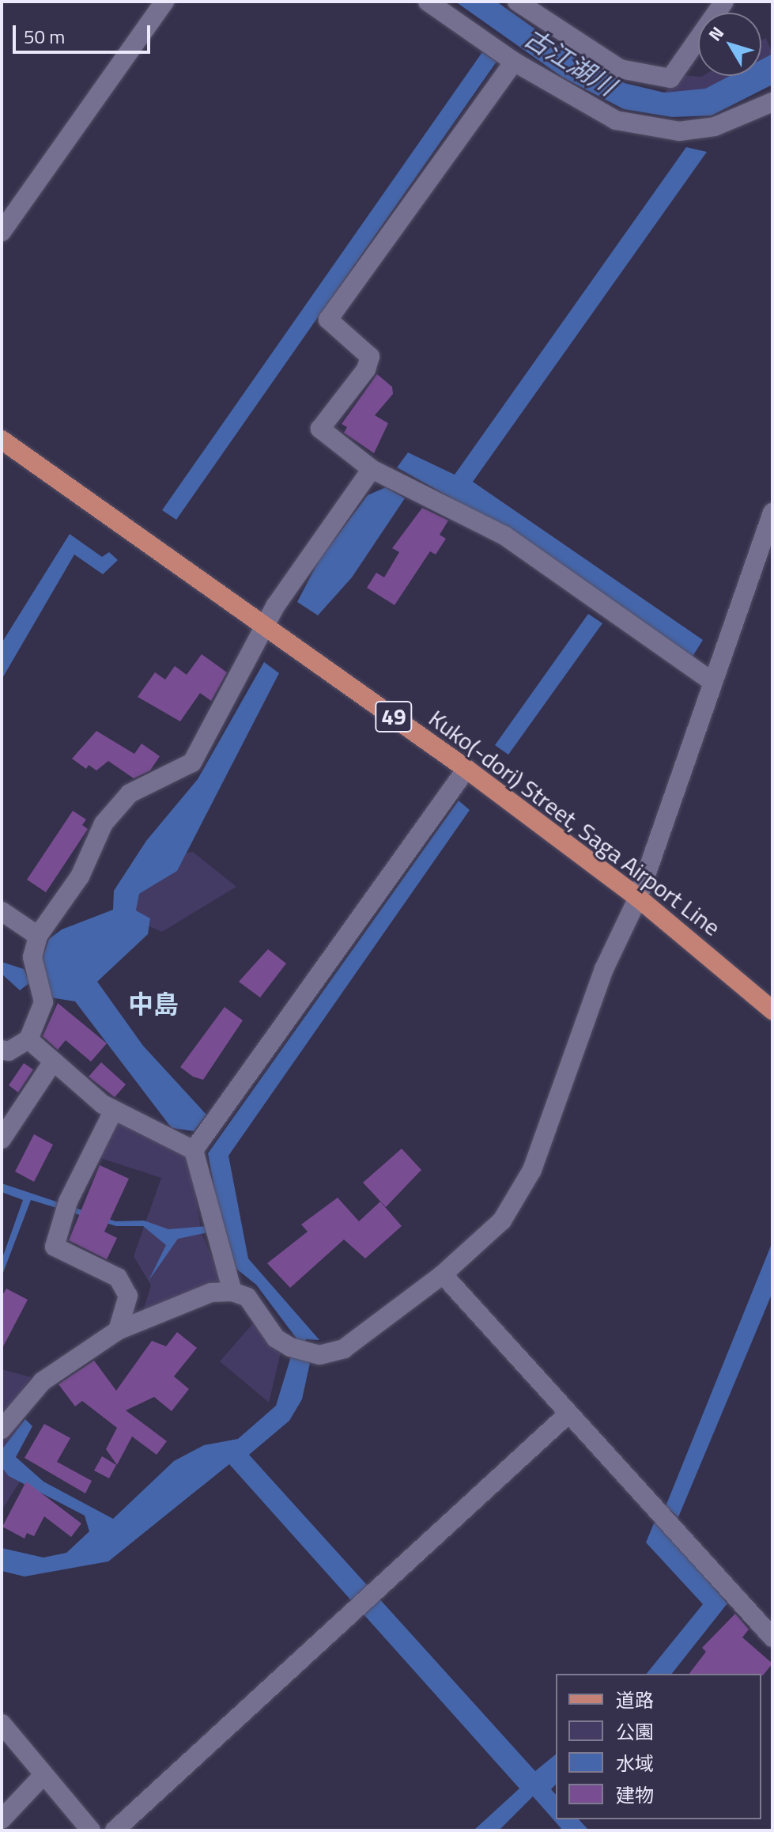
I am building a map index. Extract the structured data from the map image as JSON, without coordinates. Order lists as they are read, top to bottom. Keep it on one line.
{"streets":{"main road":["49","Kuko(-dori) Street, Saga Airport Line"]},"districts":["中島"],"water":["古江湖川"],"legend":["道路","公園","水域","建物"],"scale_bar":"50 m","north":"top left"}
